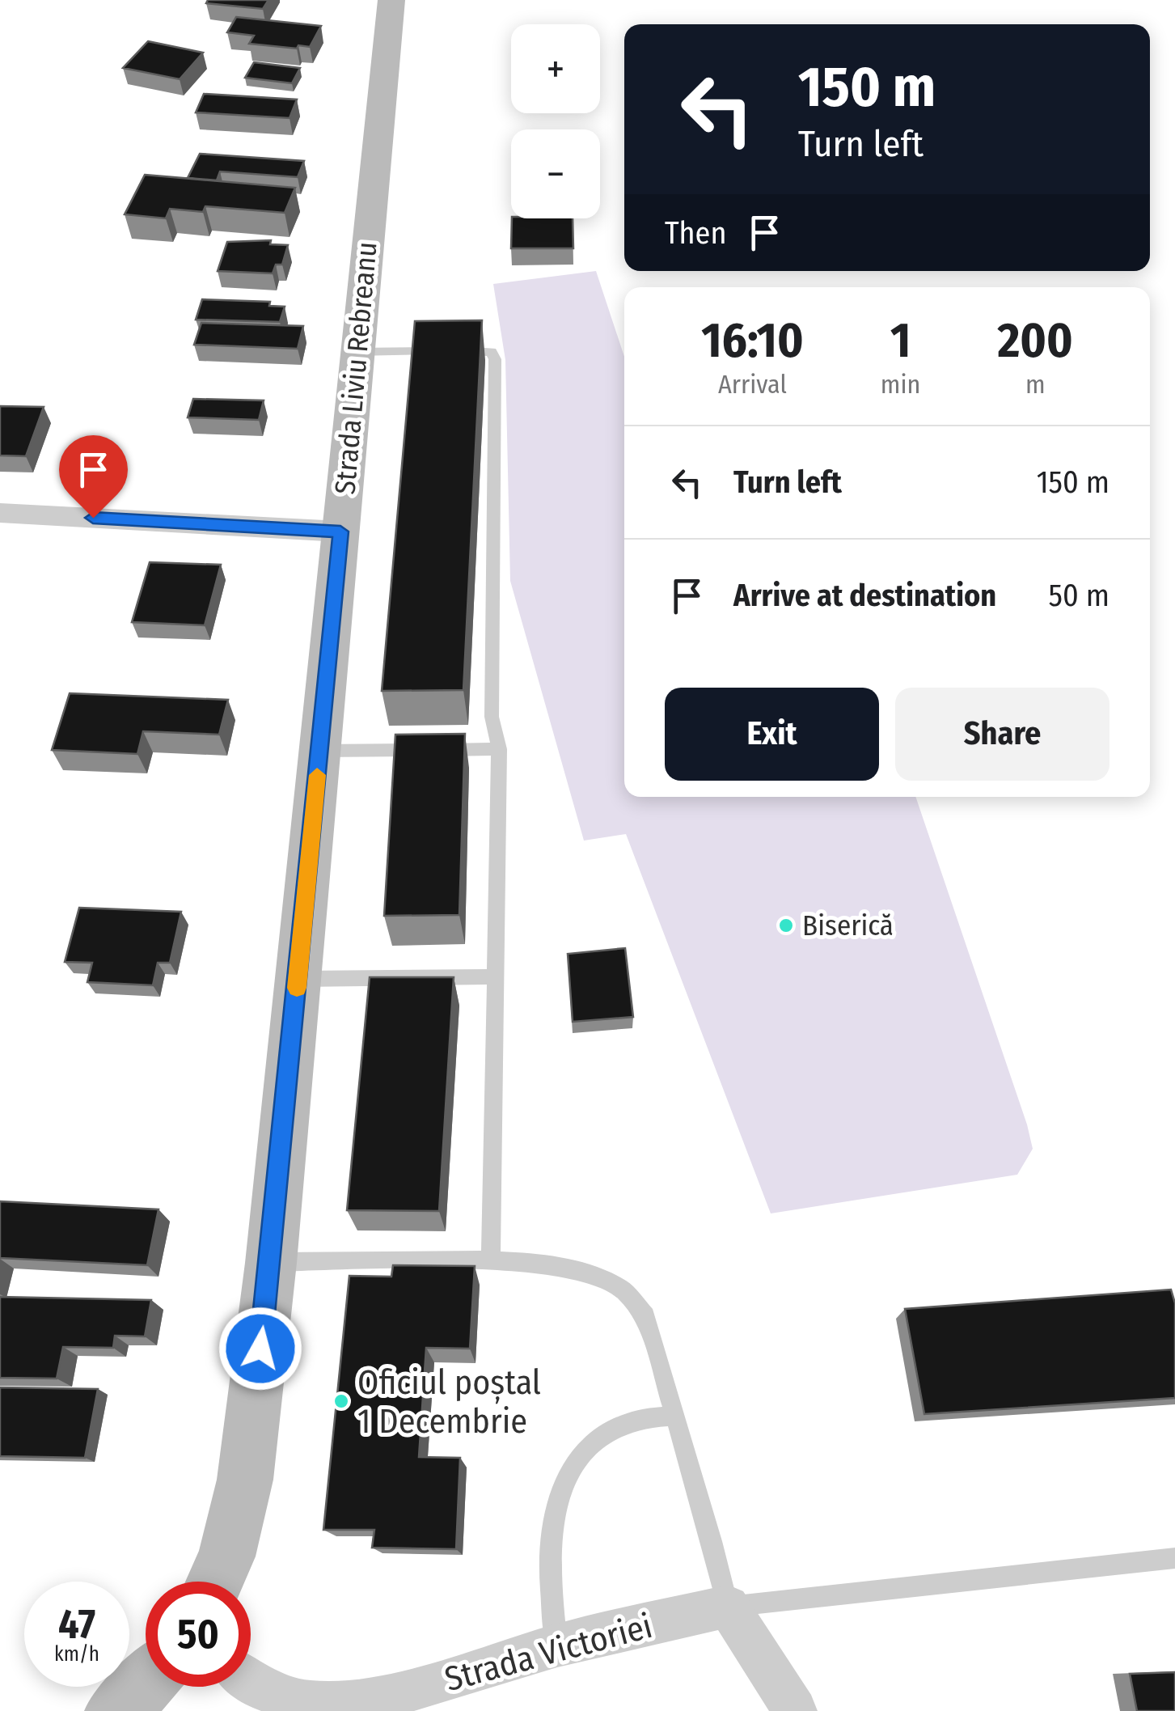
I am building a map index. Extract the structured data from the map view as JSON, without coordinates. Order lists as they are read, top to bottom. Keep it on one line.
{"streets":{"main road":["Strada Liviu Rebreanu"],"street":["Strada Victoriei"]},"places":["Biserică","Oficiul poștal 1 Decembrie"],"page":{"map_buttons":["+","−"],"turn":["150 m","Turn left"],"then":"Then","eta":["16:10","Arrival","1","min","200","m"],"list":[{"name":"Turn left","value":"150 m"},{"name":"Arrive at destination","value":"50 m"}],"buttons":["Exit","Share"],"speed":"47 km/h","limit":"50"}}
